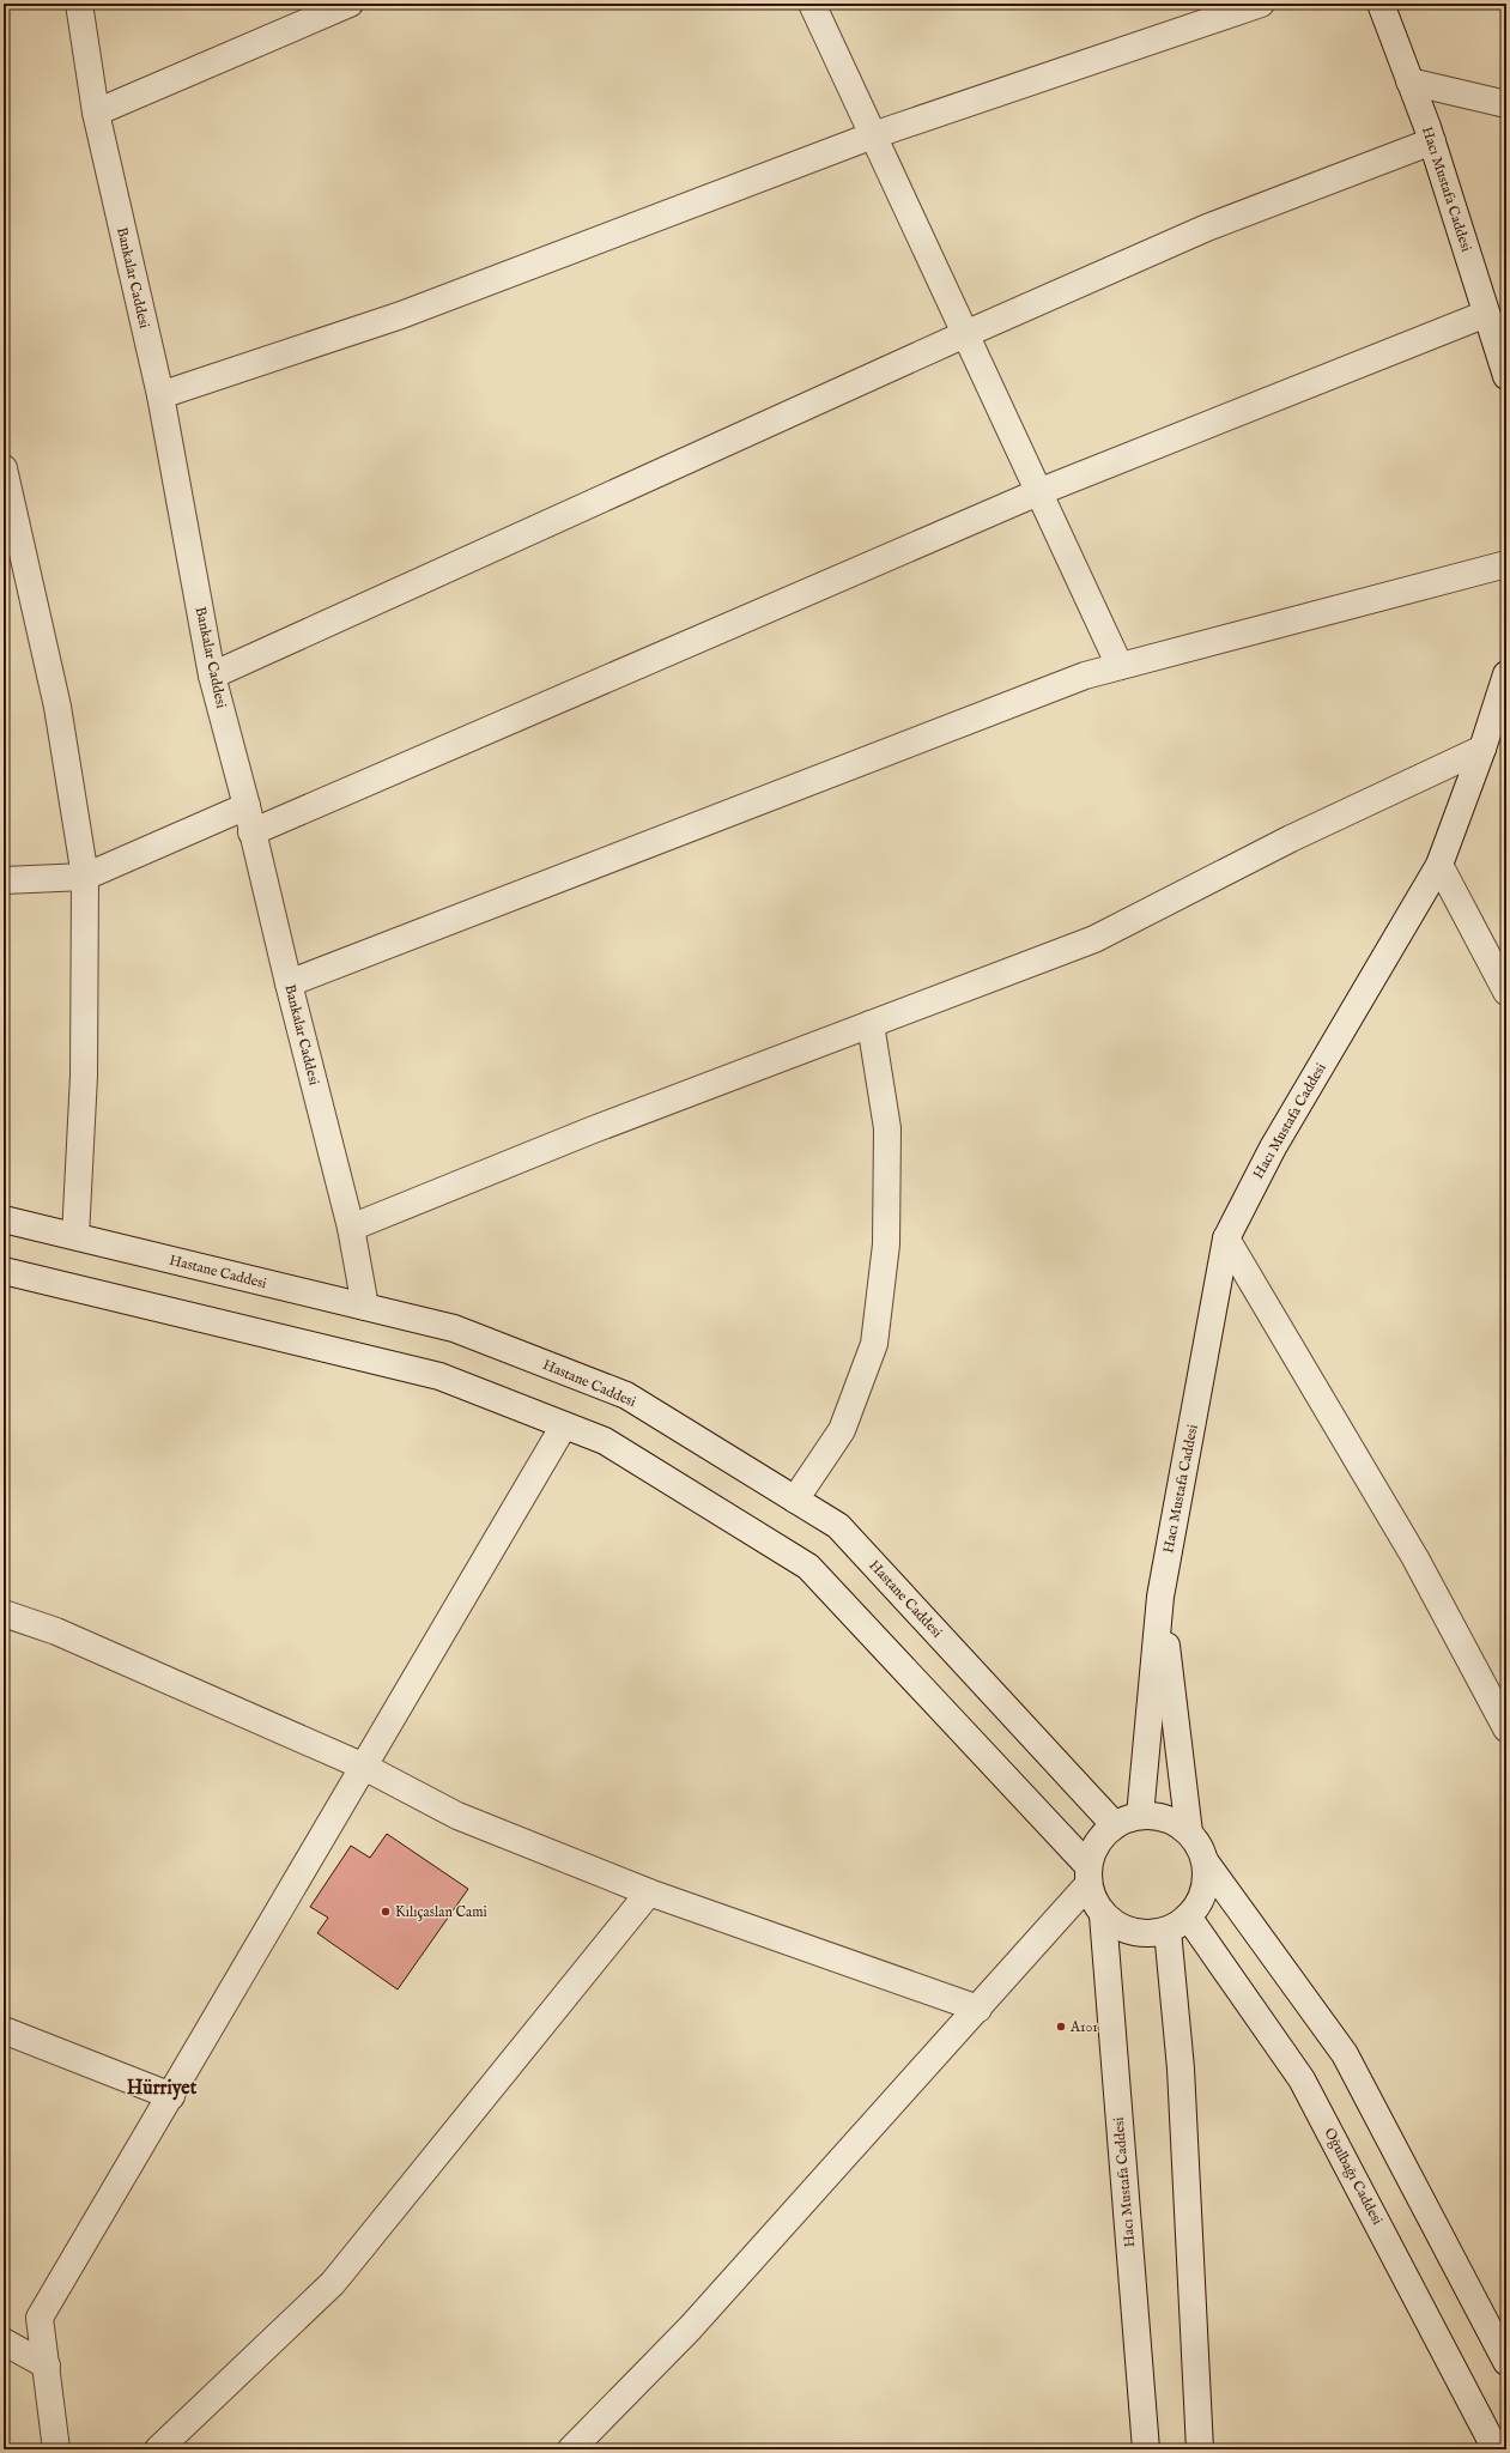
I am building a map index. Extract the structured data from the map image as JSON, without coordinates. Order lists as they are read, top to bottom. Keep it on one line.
{"streets":{"street":["Hacı Mustafa Caddesi","Bankalar Caddesi","Hastane Caddesi","Oğulbağı Caddesi"]},"crossings":[["Hacı Mustafa Caddesi","Hastane Caddesi"],["Hacı Mustafa Caddesi","Oğulbağı Caddesi"],["Bankalar Caddesi","Hastane Caddesi"],["Hastane Caddesi","Oğulbağı Caddesi"]],"districts":["Hürriyet"],"places":["Kılıçaslan Cami","A101"]}
